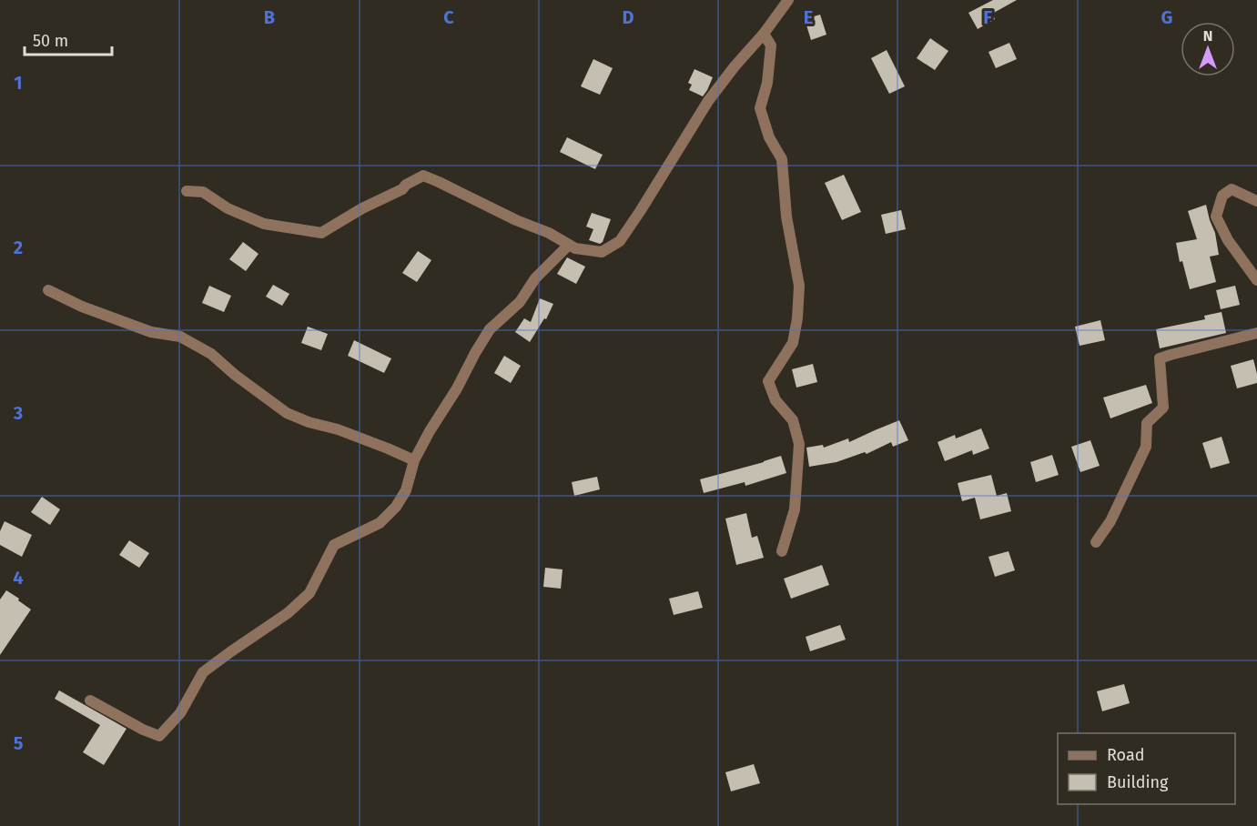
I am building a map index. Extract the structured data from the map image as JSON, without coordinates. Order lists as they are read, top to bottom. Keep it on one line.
{"legend":["Road","Building"],"scale_bar":"50 m","north":"top","grid":{"columns":["B","C","D","E","F","G"],"rows":["1","2","3","4","5"]}}
